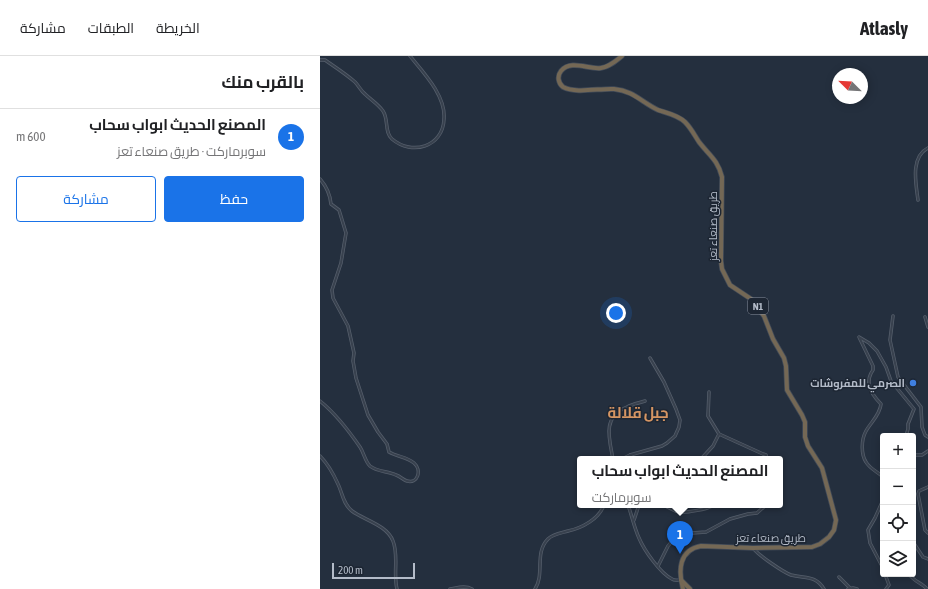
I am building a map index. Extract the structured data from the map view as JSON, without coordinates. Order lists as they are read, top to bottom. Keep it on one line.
{"streets":{"highway":["طريق صنعاء تعز","N1"]},"districts":["جبل قلالة"],"places":["الصرمي للمفروشات"],"scale_bar":"200 m","north":"top left","page":{"header":"Atlasly","nav":["الخريطة","الطبقات","مشاركة"],"heading":"بالقرب منك","list":[{"mark":"1","name":"المصنع الحديث ابواب سحاب","note":"سوبرماركت · طريق صنعاء تعز","value":"600 m"}],"buttons":["حفظ","مشاركة"],"map_buttons":["+","−"],"popup":["المصنع الحديث ابواب سحاب","سوبرماركت"],"pins":"1","scale":"200 m"}}
